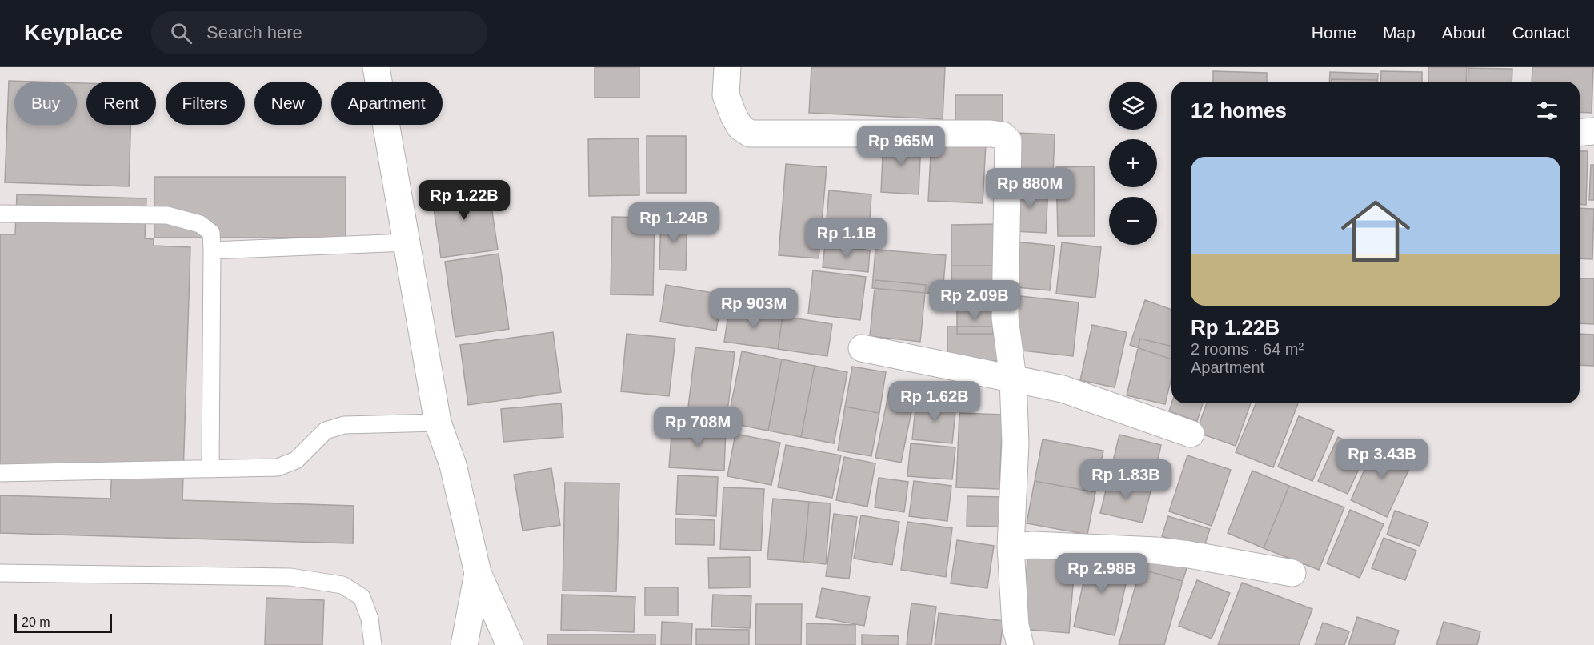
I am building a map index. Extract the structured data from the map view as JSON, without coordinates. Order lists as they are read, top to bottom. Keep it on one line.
{"scale_bar":"20 m","page":{"header":"Keyplace","search":"Search here","nav":["Home","Map","About","Contact"],"map_buttons":["+","−"],"chip":["Buy","Rent","Filters","New","Apartment"],"heading":"12 homes","price":["Rp 965M","Rp 880M","Rp 1.22B","Rp 1.24B","Rp 1.1B","Rp 2.09B","Rp 903M","Rp 1.62B","Rp 708M","Rp 3.43B","Rp 1.83B","Rp 2.98B"],"list":[{"name":"Rp 1.22B","note":"2 rooms · 64 m² · Apartment"}],"scale":"20 m"}}
